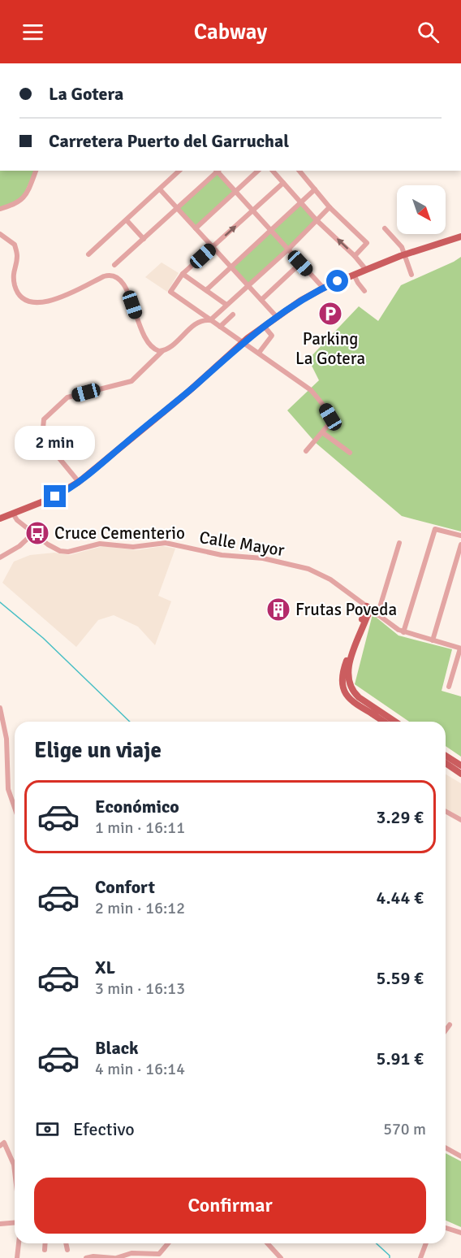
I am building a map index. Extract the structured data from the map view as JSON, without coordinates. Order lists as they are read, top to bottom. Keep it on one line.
{"streets":{"street":["Calle Mayor"]},"places":{"parking":["Parking La Gotera"],"bus stop":["Cruce Cementerio"],"building":["Frutas Poveda"]},"north":"bottom right","page":{"header":"Cabway","banner":["La Gotera","Carretera Puerto del Garruchal"],"bubble":"2 min","heading":"Elige un viaje","list":[{"name":"Económico","note":"1 min · 16:11","value":"3.29 €"},{"name":"Confort","note":"2 min · 16:12","value":"4.44 €"},{"name":"XL","note":"3 min · 16:13","value":"5.59 €"},{"name":"Black","note":"4 min · 16:14","value":"5.91 €"}],"pay":["Efectivo","570 m"],"buttons":"Confirmar"}}
